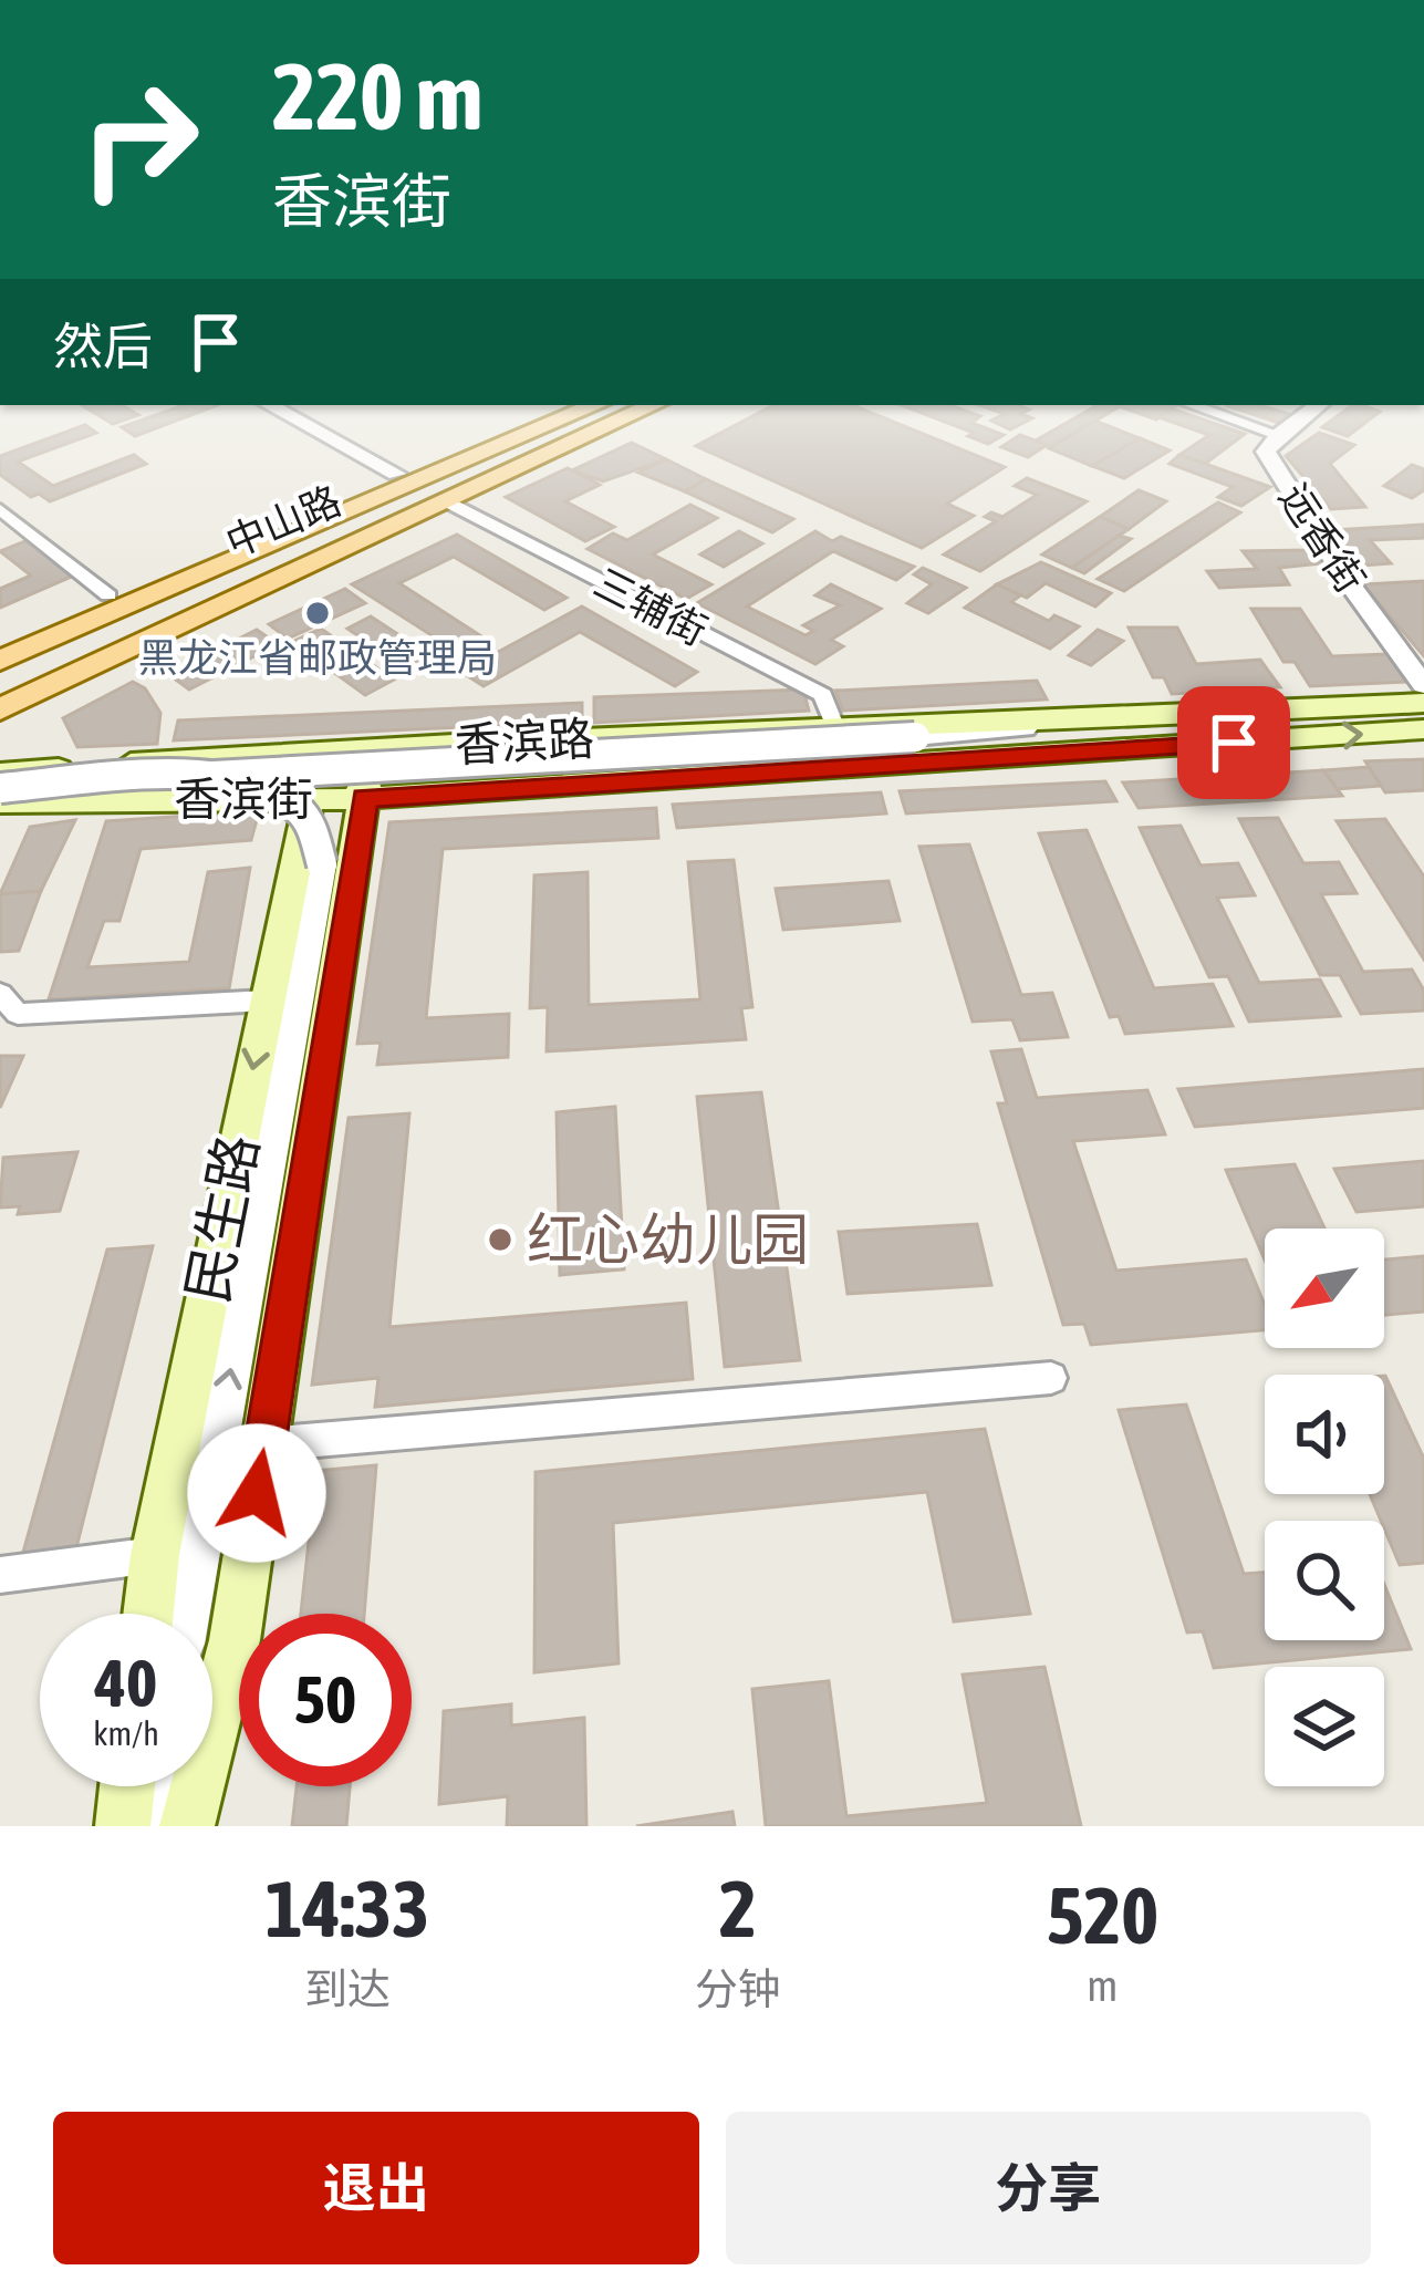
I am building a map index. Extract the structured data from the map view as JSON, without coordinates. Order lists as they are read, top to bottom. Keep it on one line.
{"streets":{"main road":["中山路","香滨路","香滨街","民生路"],"street":["远香街","三辅街"]},"crossings":[["中山路","三辅街"],["三辅街","香滨路"],["香滨路","香滨街"],["香滨路","民生路"],["香滨街","民生路"]],"one_way":["香滨街"],"places":["黑龙江省邮政管理局","红心幼儿园"],"north":"bottom left","page":{"turn":["220 m","香滨街"],"then":"然后","speed":"40 km/h","limit":"50","eta":["14:33","到达","2","分钟","520","m"],"buttons":["退出","分享"]}}
